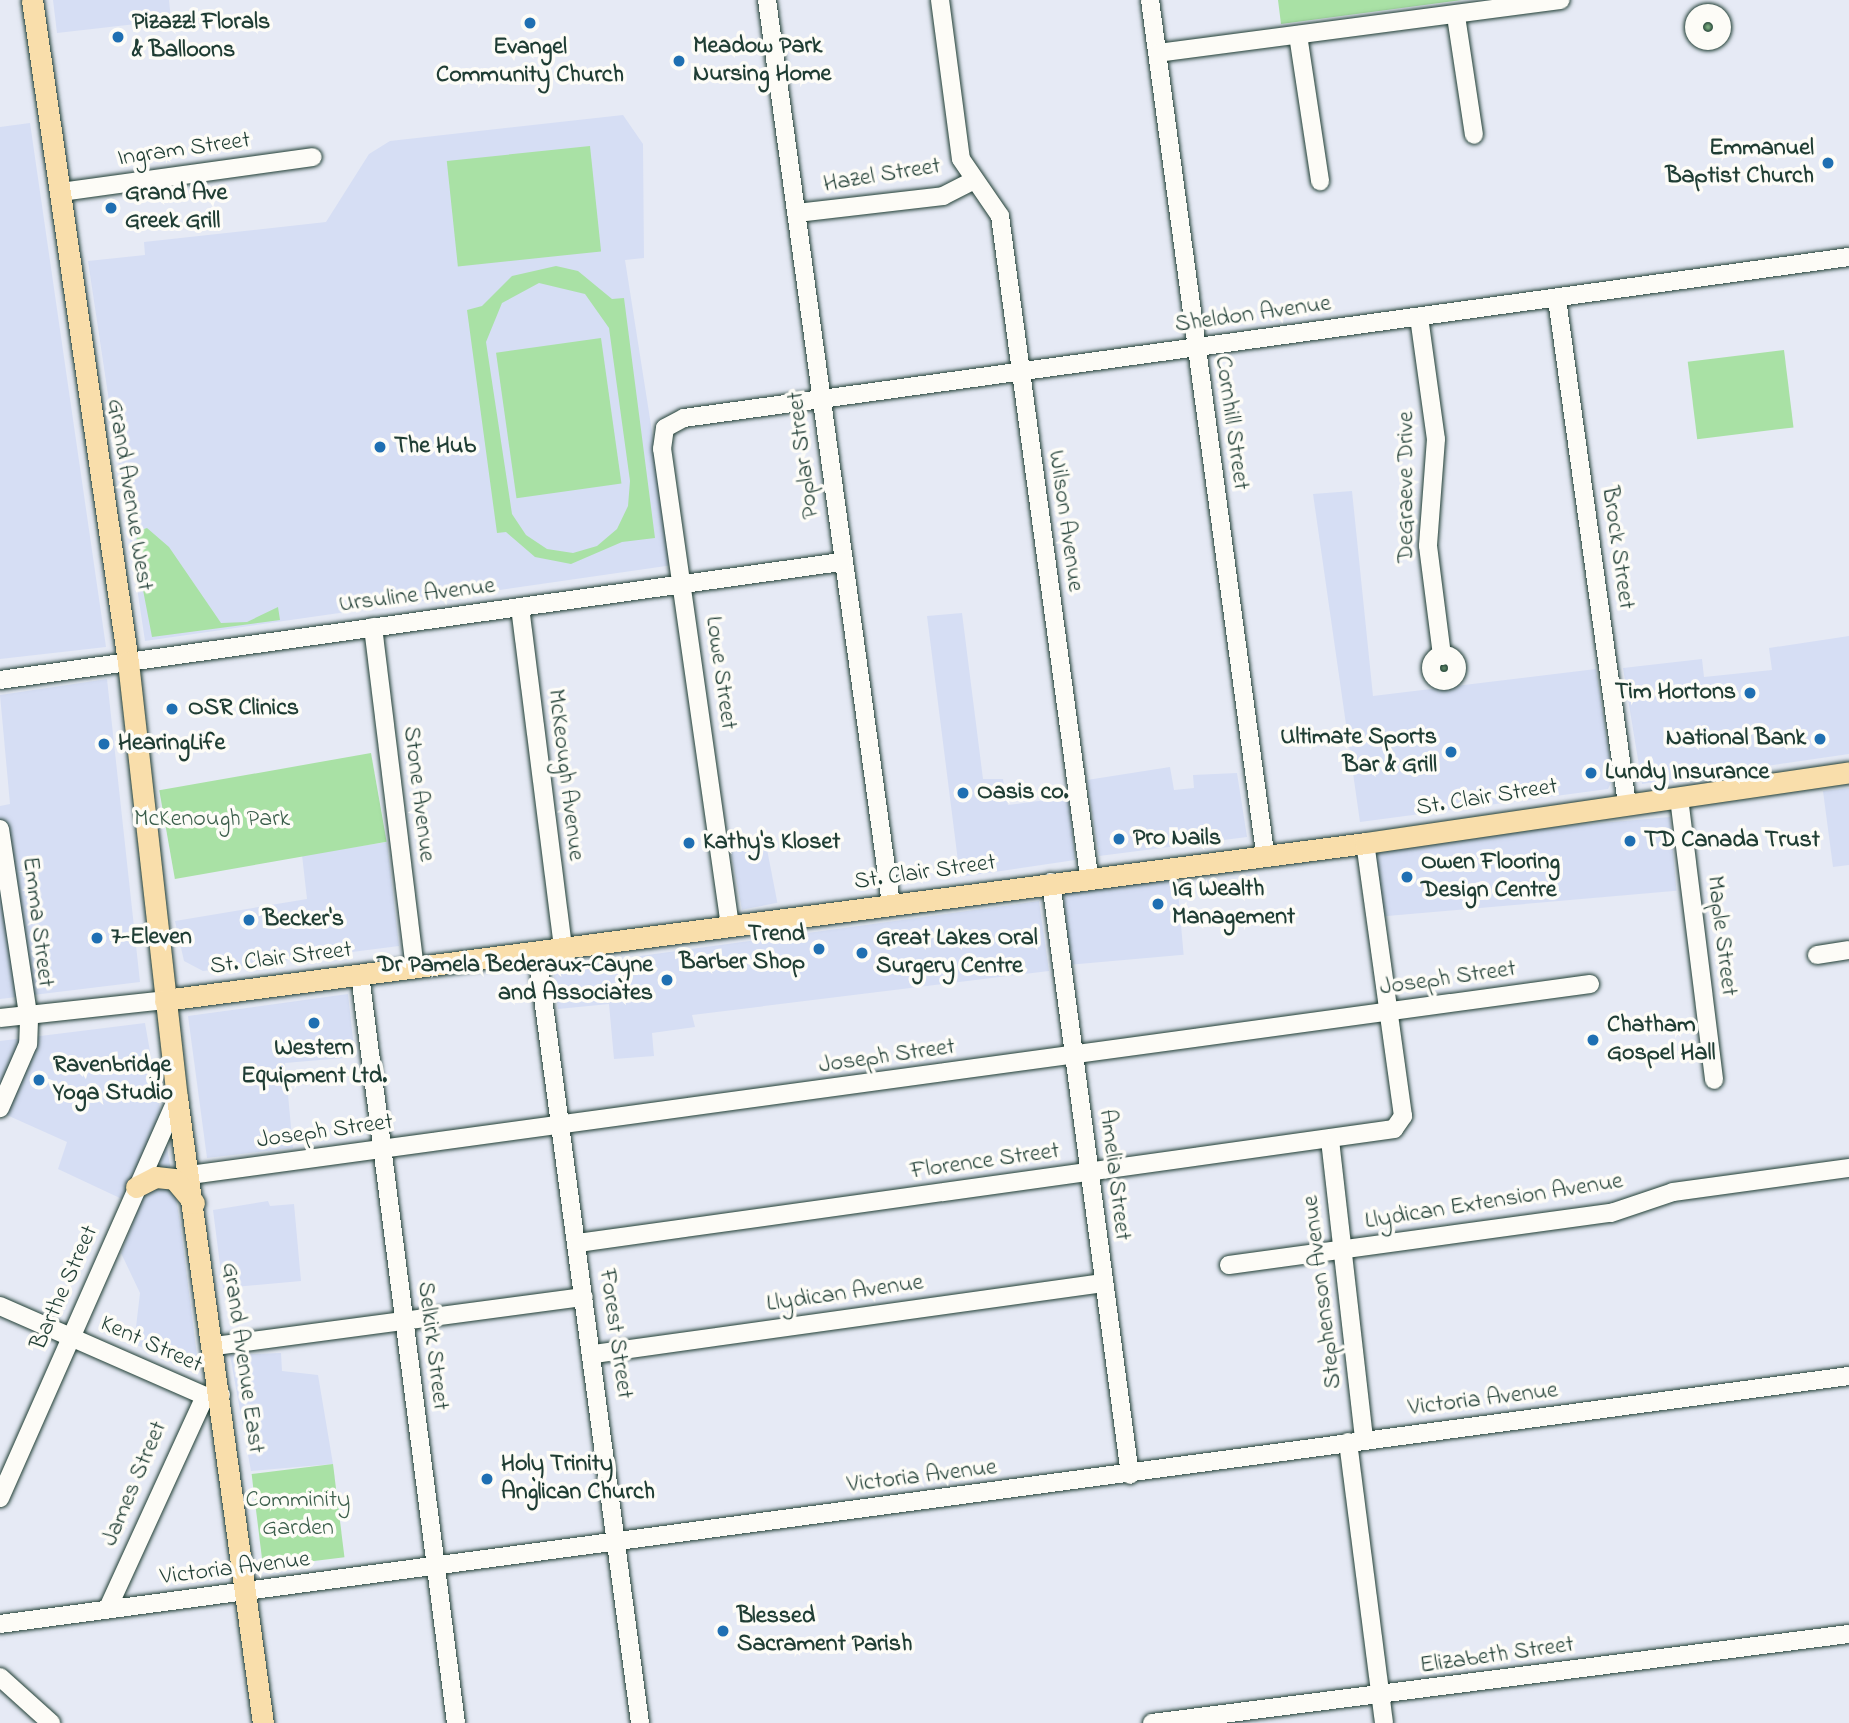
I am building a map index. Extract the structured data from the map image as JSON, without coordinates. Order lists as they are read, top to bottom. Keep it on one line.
{"streets":{"main road":["Grand Avenue West","St. Clair Street","Grand Avenue East"],"street":["Ingram Street","Hazel Street","Sheldon Avenue","Cornhill Street","Poplar Street","DeGraeve Drive","Wilson Avenue","Brock Street","Ursuline Avenue","Lowe Street","McKeough Avenue","Stone Avenue","Emma Street","Maple Street","Joseph Street","Florence Street","Amelia Street","Llydican Extension Avenue","Barthe Street","Stephenson Avenue","Llydican Avenue","Forest Street","Kent Street","Selkirk Street","Victoria Avenue","James Street","Elizabeth Street"]},"crossings":[["Ingram Street","Grand Avenue West"],["Hazel Street","Poplar Street"],["Hazel Street","Wilson Avenue"],["Sheldon Avenue","Cornhill Street"],["Sheldon Avenue","Poplar Street"],["Sheldon Avenue","DeGraeve Drive"],["Sheldon Avenue","Wilson Avenue"],["Sheldon Avenue","Brock Street"],["Sheldon Avenue","Lowe Street"],["Cornhill Street","St. Clair Street"],["Poplar Street","Ursuline Avenue"],["Poplar Street","St. Clair Street"],["Grand Avenue West","Ursuline Avenue"],["Grand Avenue West","St. Clair Street"],["Grand Avenue West","Grand Avenue East"],["Wilson Avenue","St. Clair Street"],["Brock Street","St. Clair Street"],["Ursuline Avenue","Lowe Street"],["Ursuline Avenue","McKeough Avenue"],["Ursuline Avenue","Stone Avenue"],["Lowe Street","St. Clair Street"],["McKeough Avenue","St. Clair Street"],["Stone Avenue","St. Clair Street"],["St. Clair Street","Emma Street"],["St. Clair Street","Maple Street"],["St. Clair Street","Amelia Street"],["St. Clair Street","Forest Street"],["St. Clair Street","Selkirk Street"],["St. Clair Street","Grand Avenue East"],["Joseph Street","Florence Street"],["Joseph Street","Amelia Street"],["Joseph Street","Forest Street"],["Joseph Street","Selkirk Street"],["Joseph Street","Grand Avenue East"],["Florence Street","Amelia Street"],["Florence Street","Stephenson Avenue"],["Florence Street","Forest Street"],["Amelia Street","Llydican Avenue"],["Amelia Street","Victoria Avenue"],["Llydican Extension Avenue","Stephenson Avenue"],["Barthe Street","Kent Street"],["Barthe Street","Grand Avenue East"],["Stephenson Avenue","Victoria Avenue"],["Stephenson Avenue","Elizabeth Street"],["Llydican Avenue","Forest Street"],["Forest Street","Victoria Avenue"],["Kent Street","Grand Avenue East"],["Kent Street","James Street"],["Selkirk Street","Victoria Avenue"],["Grand Avenue East","Victoria Avenue"],["Grand Avenue East","James Street"],["Victoria Avenue","James Street"]],"parks":["McKenough Park","Comminity Garden"],"places":["Evangel Community Church","Pizazz! Florals & Balloons","Meadow Park Nursing Home","Emmanuel Baptist Church","Grand Ave Greek Grill","The Hub","Tim Hortons","OSR Clinics","National Bank","HearingLife","Ultimate Sports Bar & Grill","Lundy Insurance","Oasis co.","Pro Nails","TD Canada Trust","Kathy's Kloset","Owen Flooring Design Centre","IG Wealth Management","Becker's","7-Eleven","Trend Barber Shop","Great Lakes Oral Surgery Centre","Dr Pamela Bederaux-Cayne and Associates","Western Equipment Ltd.","Chatham Gospel Hall","Ravenbridge Yoga Studio","Holy Trinity Anglican Church","Blessed Sacrament Parish"]}
